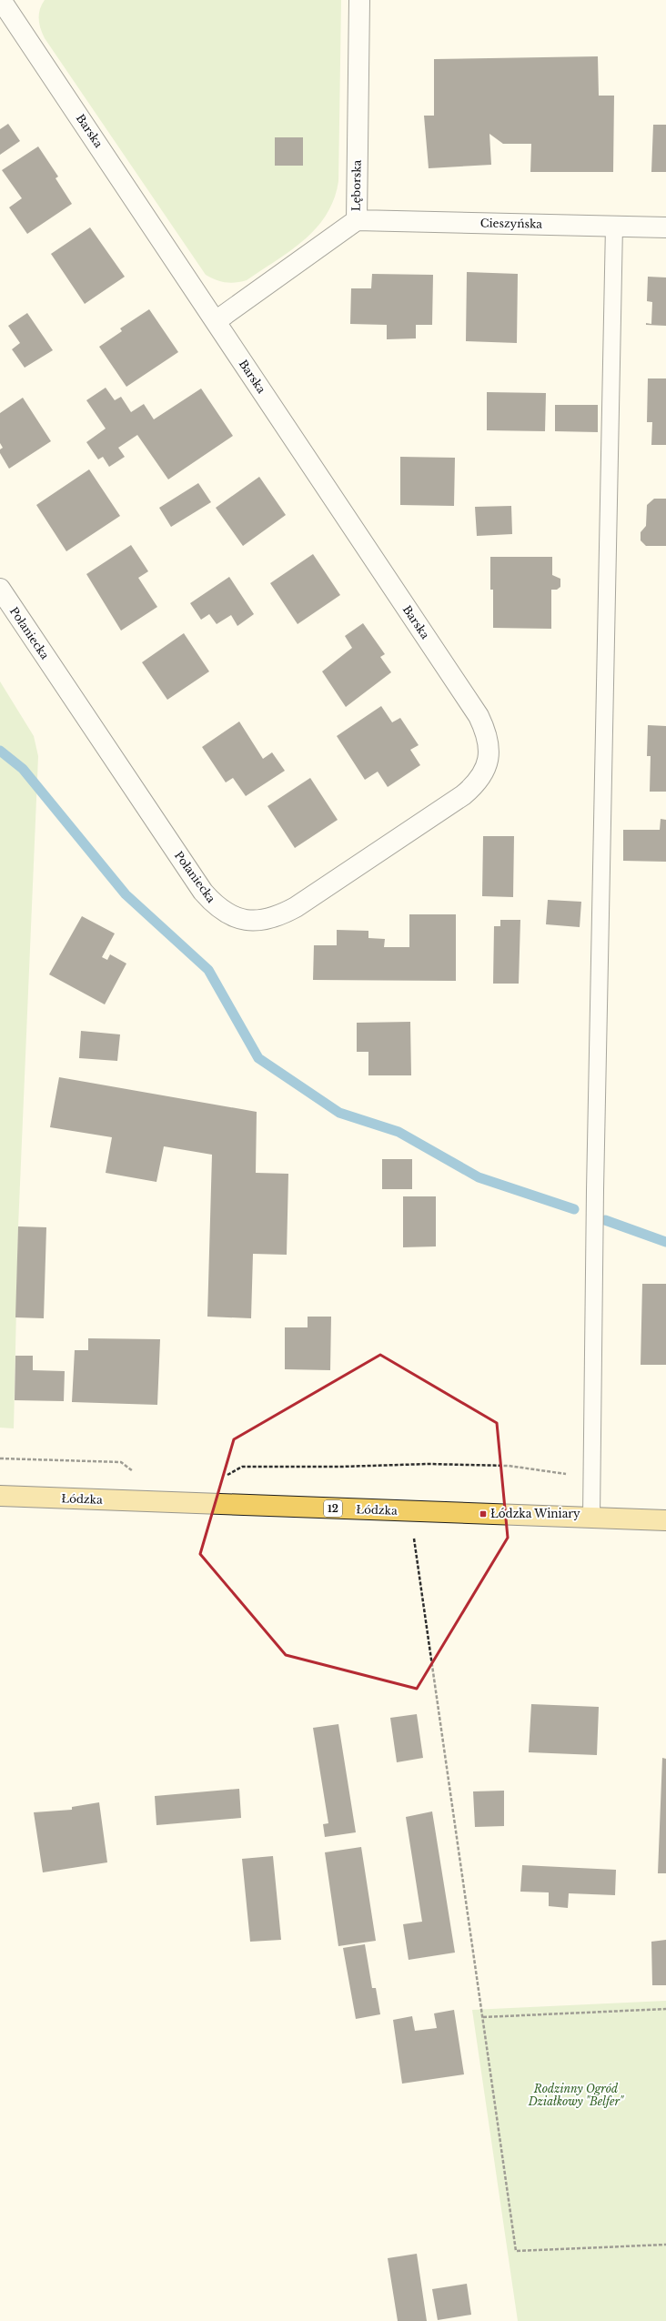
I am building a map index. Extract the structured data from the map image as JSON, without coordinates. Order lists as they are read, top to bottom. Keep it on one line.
{"streets":{"main road":["Łódzka","12"],"street":["Barska","Lęborska","Cieszyńska","Połaniecka"]},"crossings":[["Barska","Lęborska"],["Barska","Połaniecka"],["Lęborska","Cieszyńska"]],"parks":["Rodzinny Ogród Działkowy \"Belfer\""],"places":{"transit":["Łódzka Winiary"]}}
